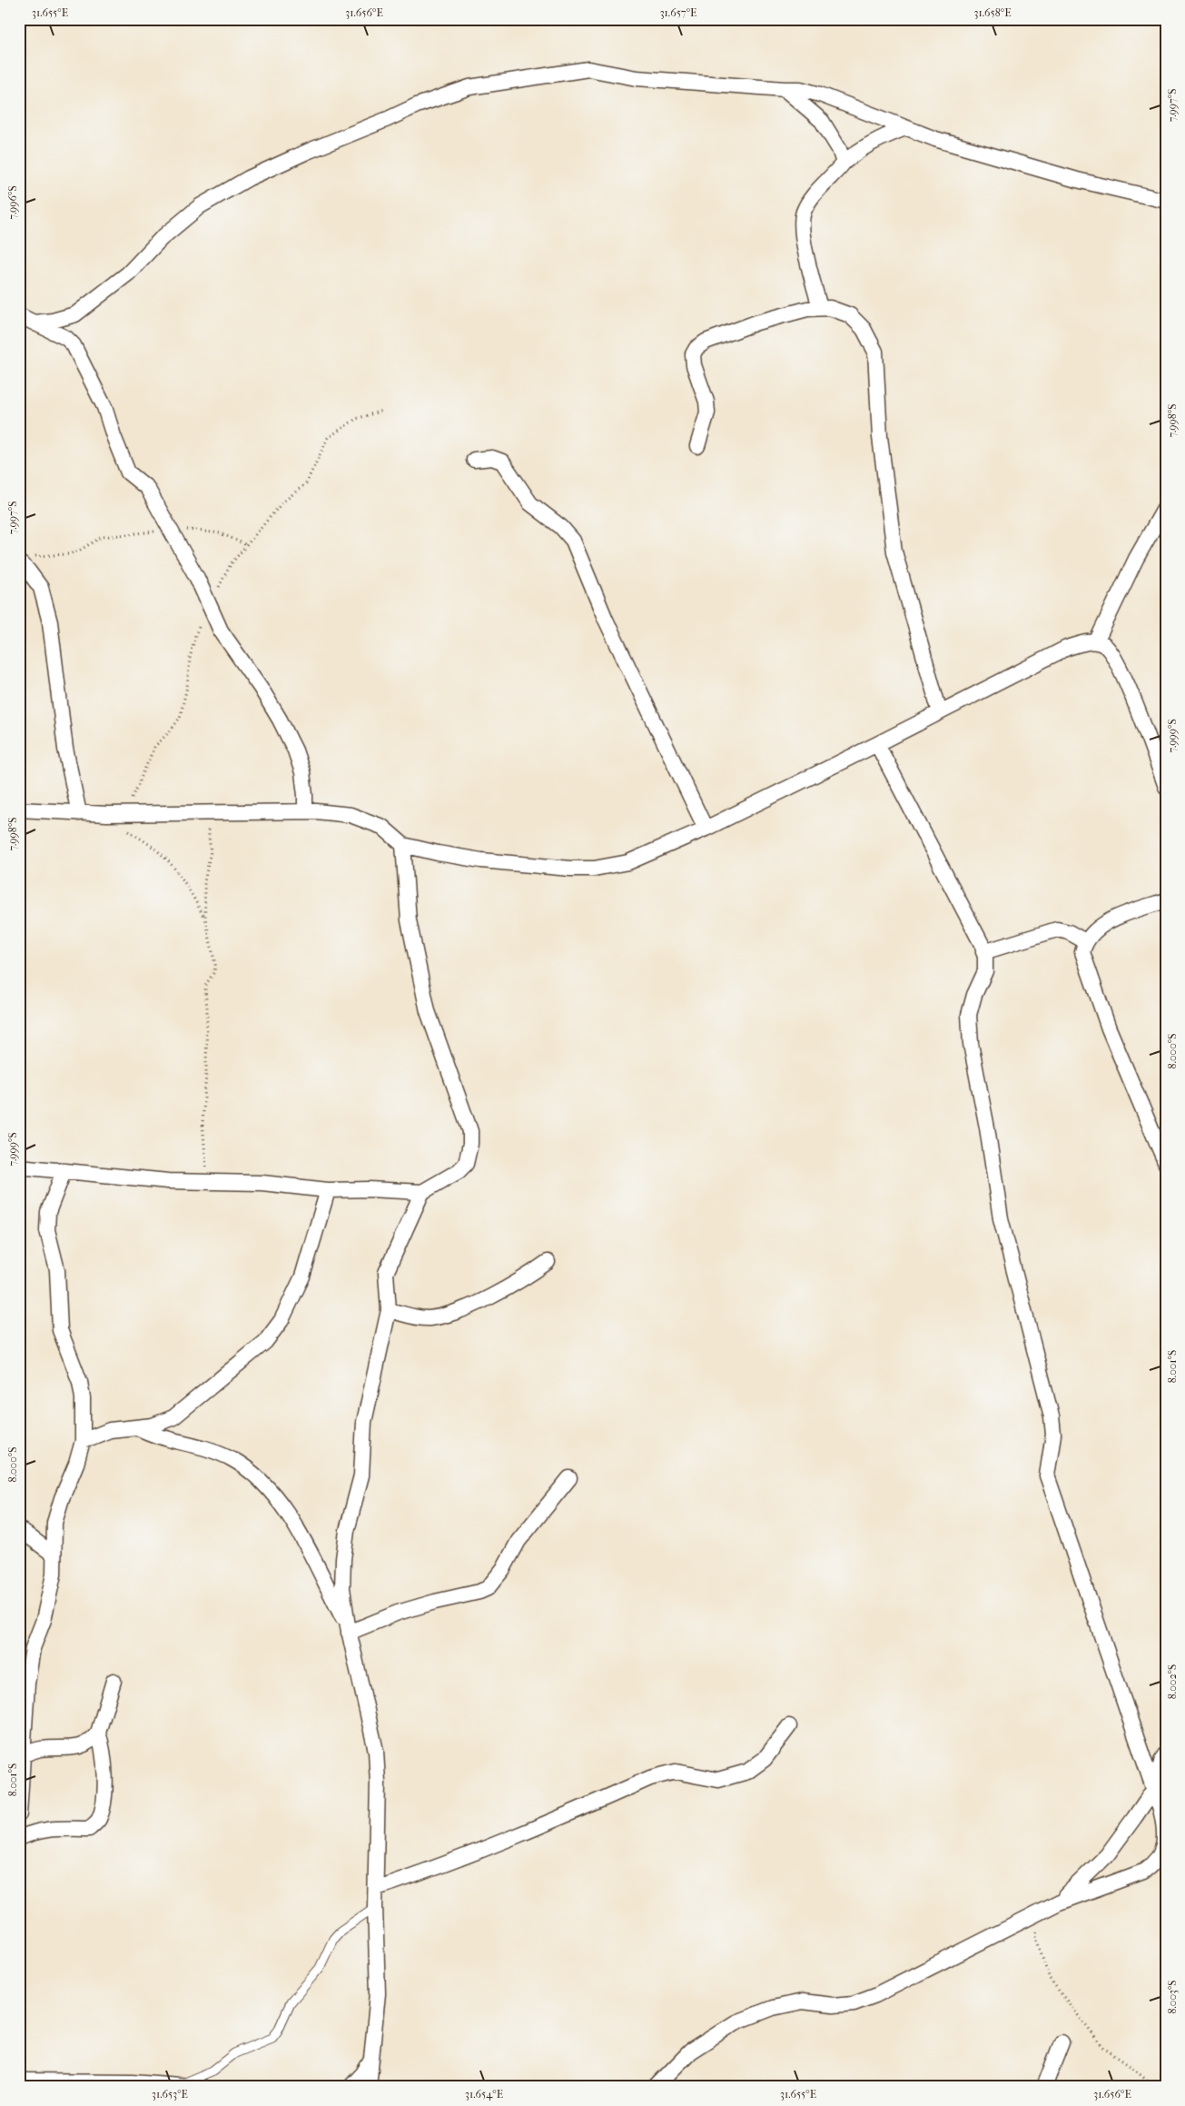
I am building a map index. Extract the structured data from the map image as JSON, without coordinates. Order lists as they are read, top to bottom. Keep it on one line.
{"coordinates":["31.655°E","31.656°E","31.657°E","31.658°E","7.997°S","7.996°S","7.998°S","7.999°S","8.000°S","8.001°S","8.002°S","8.003°S","31.653°E","31.654°E"]}
